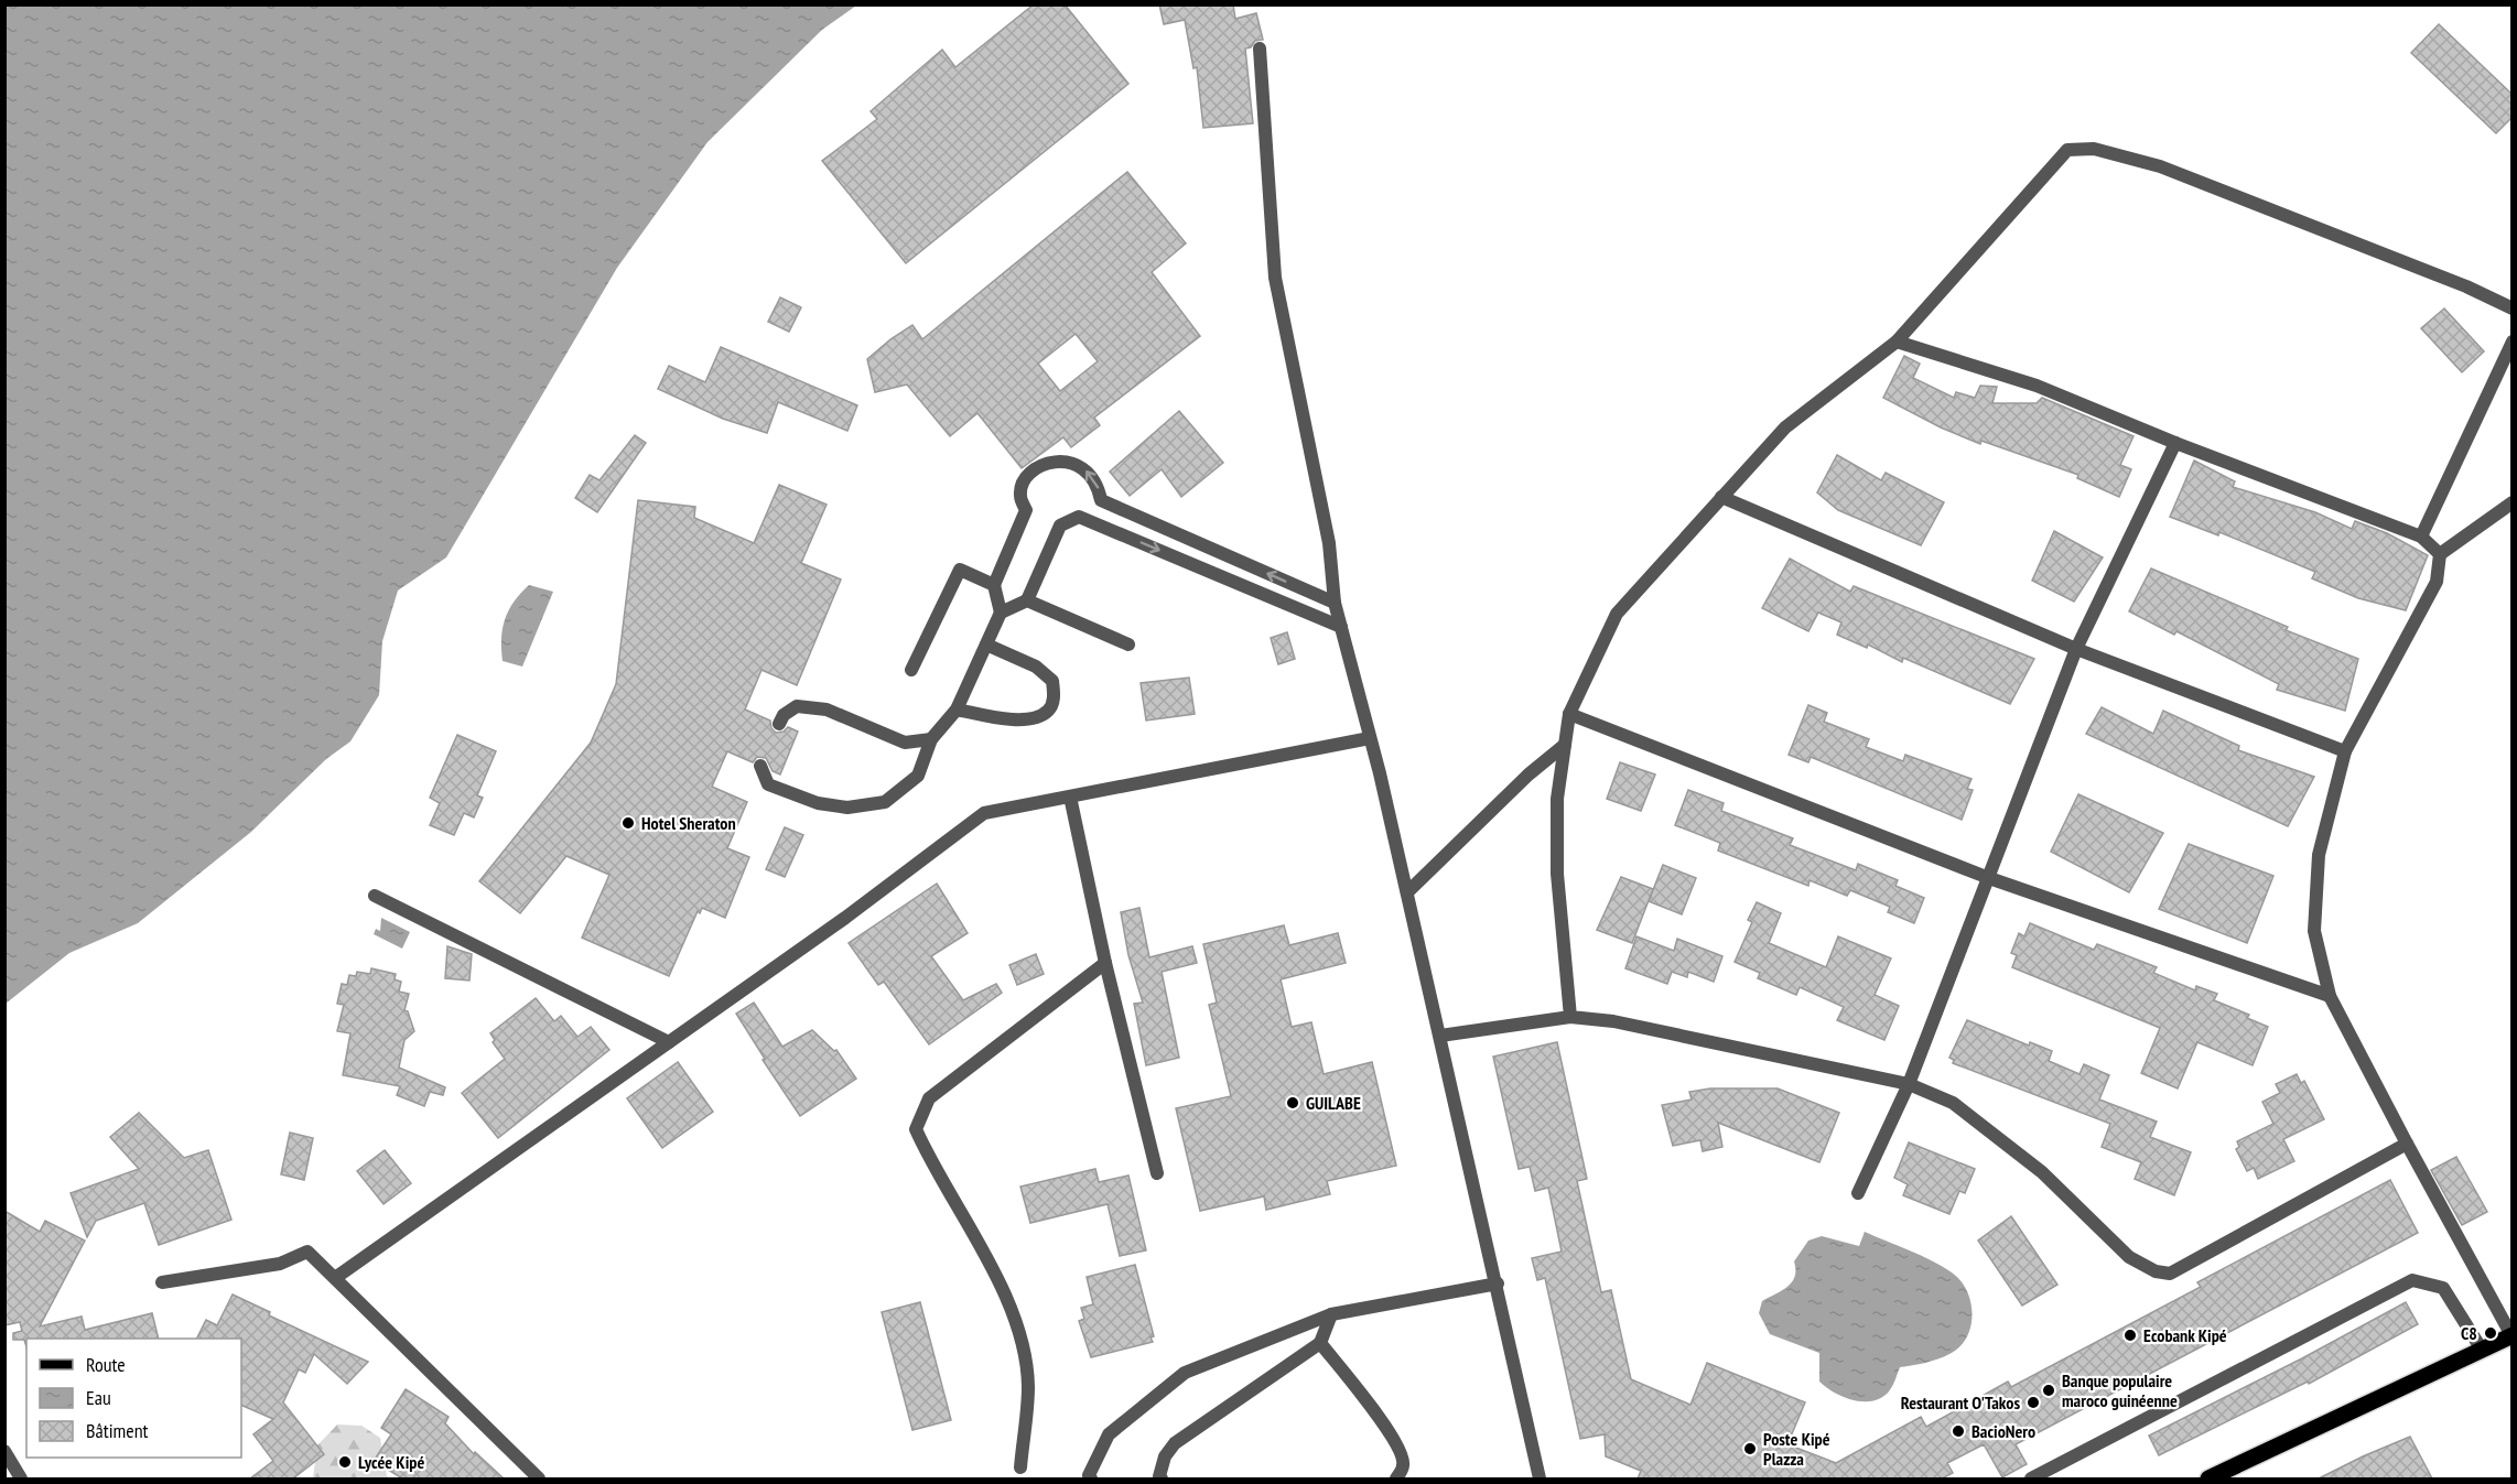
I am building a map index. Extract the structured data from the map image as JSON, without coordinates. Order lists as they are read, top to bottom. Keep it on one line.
{"places":["Hotel Sheraton","GUILABE","C8","Ecobank Kipé","Banque populaire maroco guinéenne","Restaurant O'Takos","BacioNero","Poste Kipé Plazza","Lycée Kipé"],"legend":["Route","Eau","Bâtiment"]}
